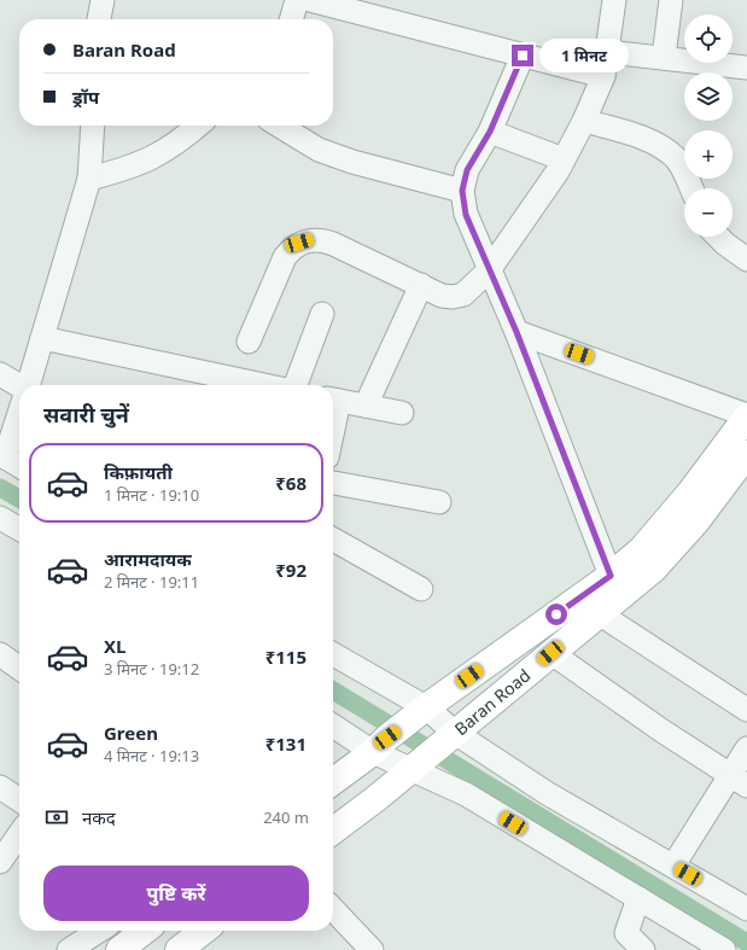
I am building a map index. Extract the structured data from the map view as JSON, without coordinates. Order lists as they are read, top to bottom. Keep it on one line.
{"streets":{"main road":["Baran Road"]},"page":{"map_buttons":["+","−"],"banner":["Baran Road","ड्रॉप"],"bubble":"1 मिनट","heading":"सवारी चुनें","list":[{"name":"किफ़ायती","note":"1 मिनट · 19:10","value":"₹68"},{"name":"आरामदायक","note":"2 मिनट · 19:11","value":"₹92"},{"name":"XL","note":"3 मिनट · 19:12","value":"₹115"},{"name":"Green","note":"4 मिनट · 19:13","value":"₹131"}],"pay":["नकद","240 m"],"buttons":"पुष्टि करें"}}
